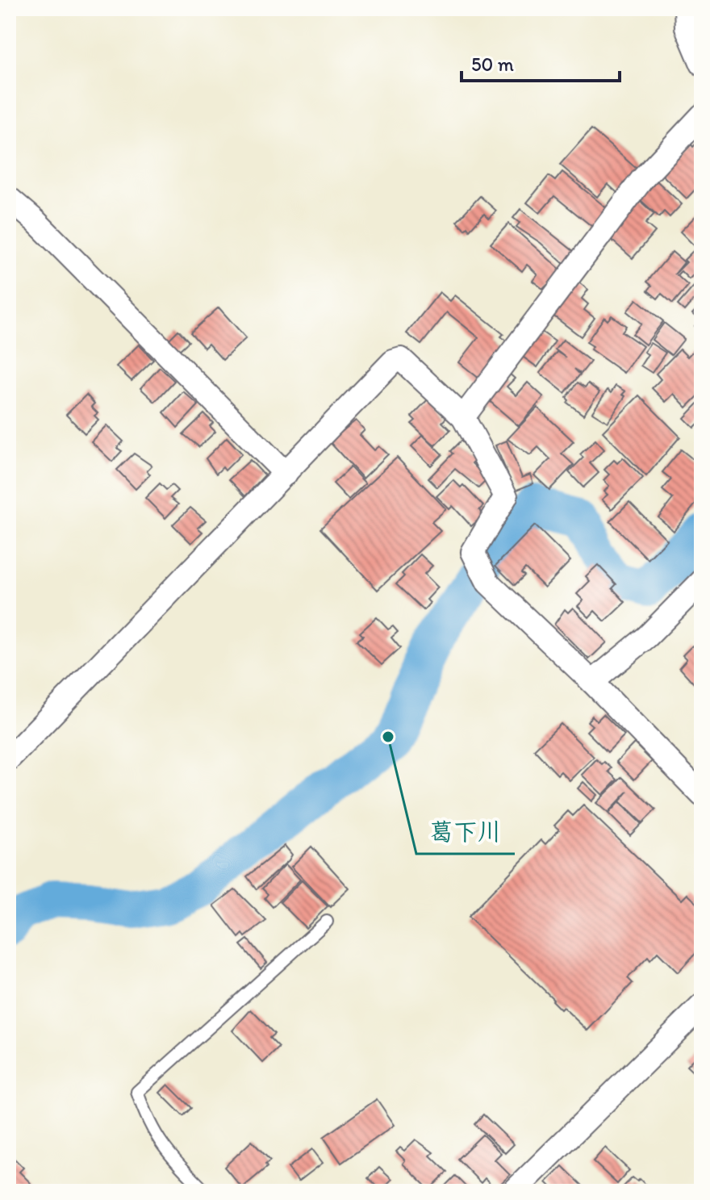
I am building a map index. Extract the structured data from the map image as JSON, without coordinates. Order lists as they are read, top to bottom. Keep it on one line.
{"places":["葛下川"],"scale_bar":"50 m"}
